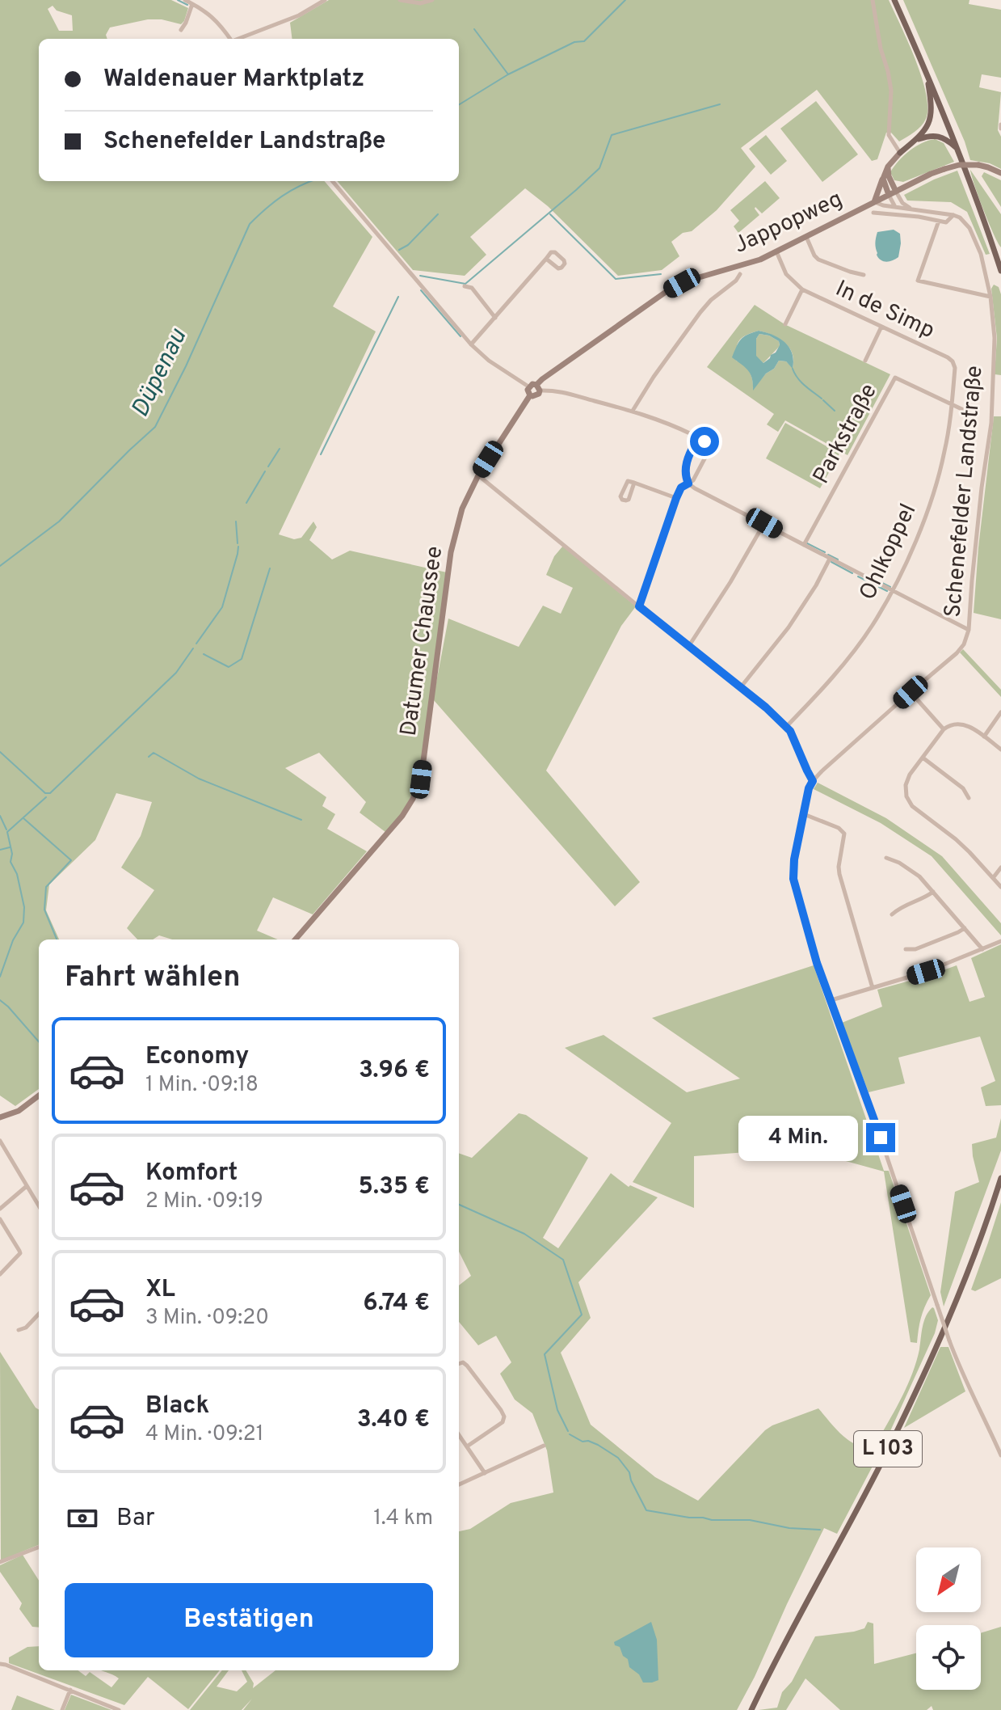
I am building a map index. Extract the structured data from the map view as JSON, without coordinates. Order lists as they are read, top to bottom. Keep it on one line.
{"streets":{"main road":["L 103"],"street":["Jappopweg","In de Simp","Parkstraße","Schenefelder Landstraße","Ohlkoppel","Datumer Chaussee"]},"crossings":[["Jappopweg","In de Simp"],["Jappopweg","Datumer Chaussee"],["In de Simp","Parkstraße"],["In de Simp","Ohlkoppel"],["Parkstraße","Ohlkoppel"]],"water":["Düpenau"],"north":"bottom left","page":{"banner":["Waldenauer Marktplatz","Schenefelder Landstraße"],"heading":"Fahrt wählen","list":[{"name":"Economy","note":"1 Min. · 09:18","value":"3.96 €"},{"name":"Komfort","note":"2 Min. · 09:19","value":"5.35 €"},{"name":"XL","note":"3 Min. · 09:20","value":"6.74 €"},{"name":"Black","note":"4 Min. · 09:21","value":"3.40 €"}],"bubble":"4 Min.","pay":["Bar","1.4 km"],"buttons":"Bestätigen"}}
